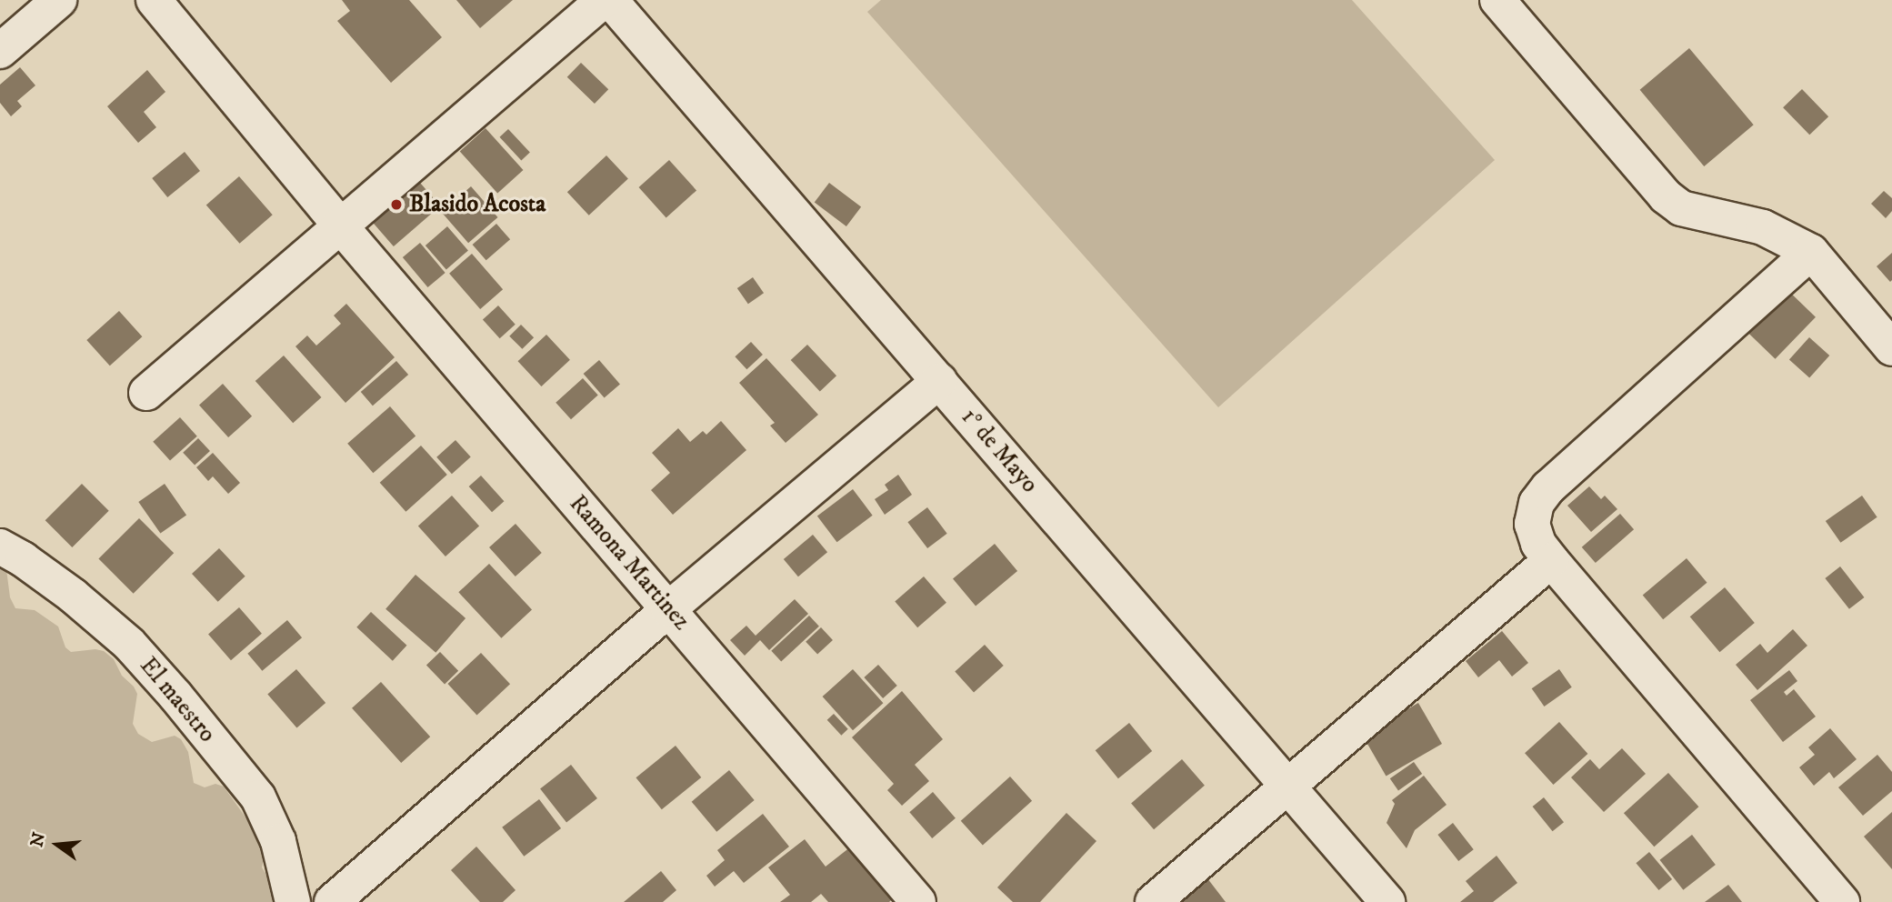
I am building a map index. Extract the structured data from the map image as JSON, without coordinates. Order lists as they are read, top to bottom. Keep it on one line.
{"streets":{"street":["1° de Mayo","Ramona Martinez","El maestro"]},"places":["Blasido Acosta"],"north":"left"}
